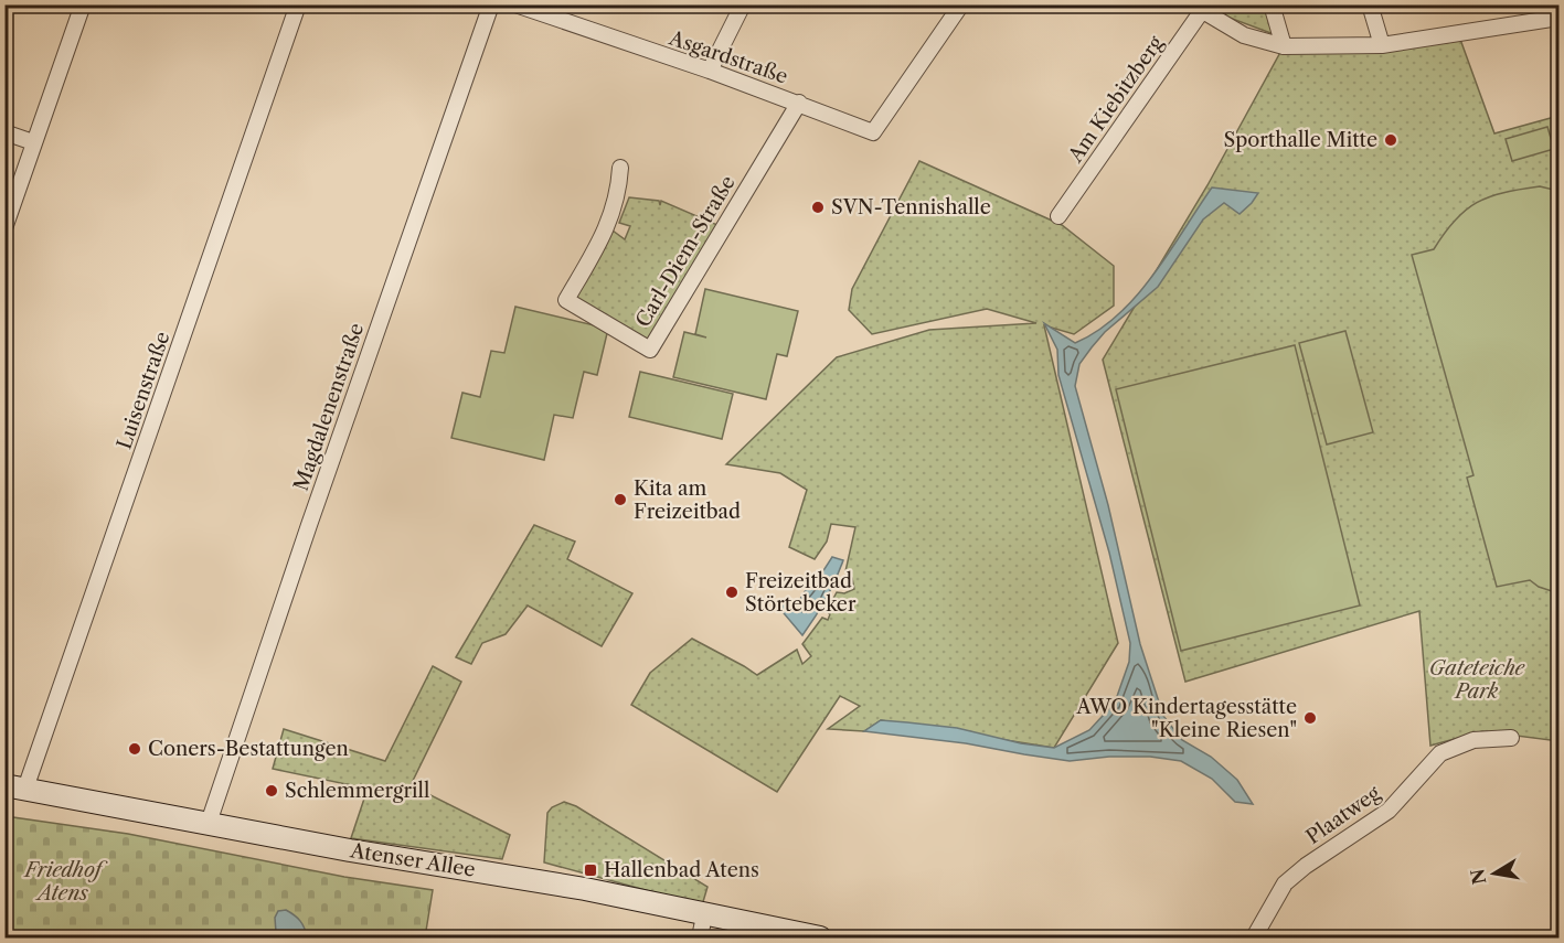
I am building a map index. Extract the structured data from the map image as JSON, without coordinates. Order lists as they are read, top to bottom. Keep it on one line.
{"streets":{"street":["Asgardstraße","Am Kiebitzberg","Carl-Diem-Straße","Luisenstraße","Magdalenenstraße","Plaatweg","Atenser Allee"]},"crossings":[["Asgardstraße","Carl-Diem-Straße"],["Luisenstraße","Atenser Allee"],["Magdalenenstraße","Atenser Allee"]],"parks":["Gateteiche Park","Friedhof Atens"],"places":{"other":["Sporthalle Mitte","SVN-Tennishalle","Kita am Freizeitbad","Freizeitbad Störtebeker","AWO Kindertagesstätte \"Kleine Riesen\"","Coners-Bestattungen","Schlemmergrill"],"transit":["Hallenbad Atens"]},"north":"left"}
